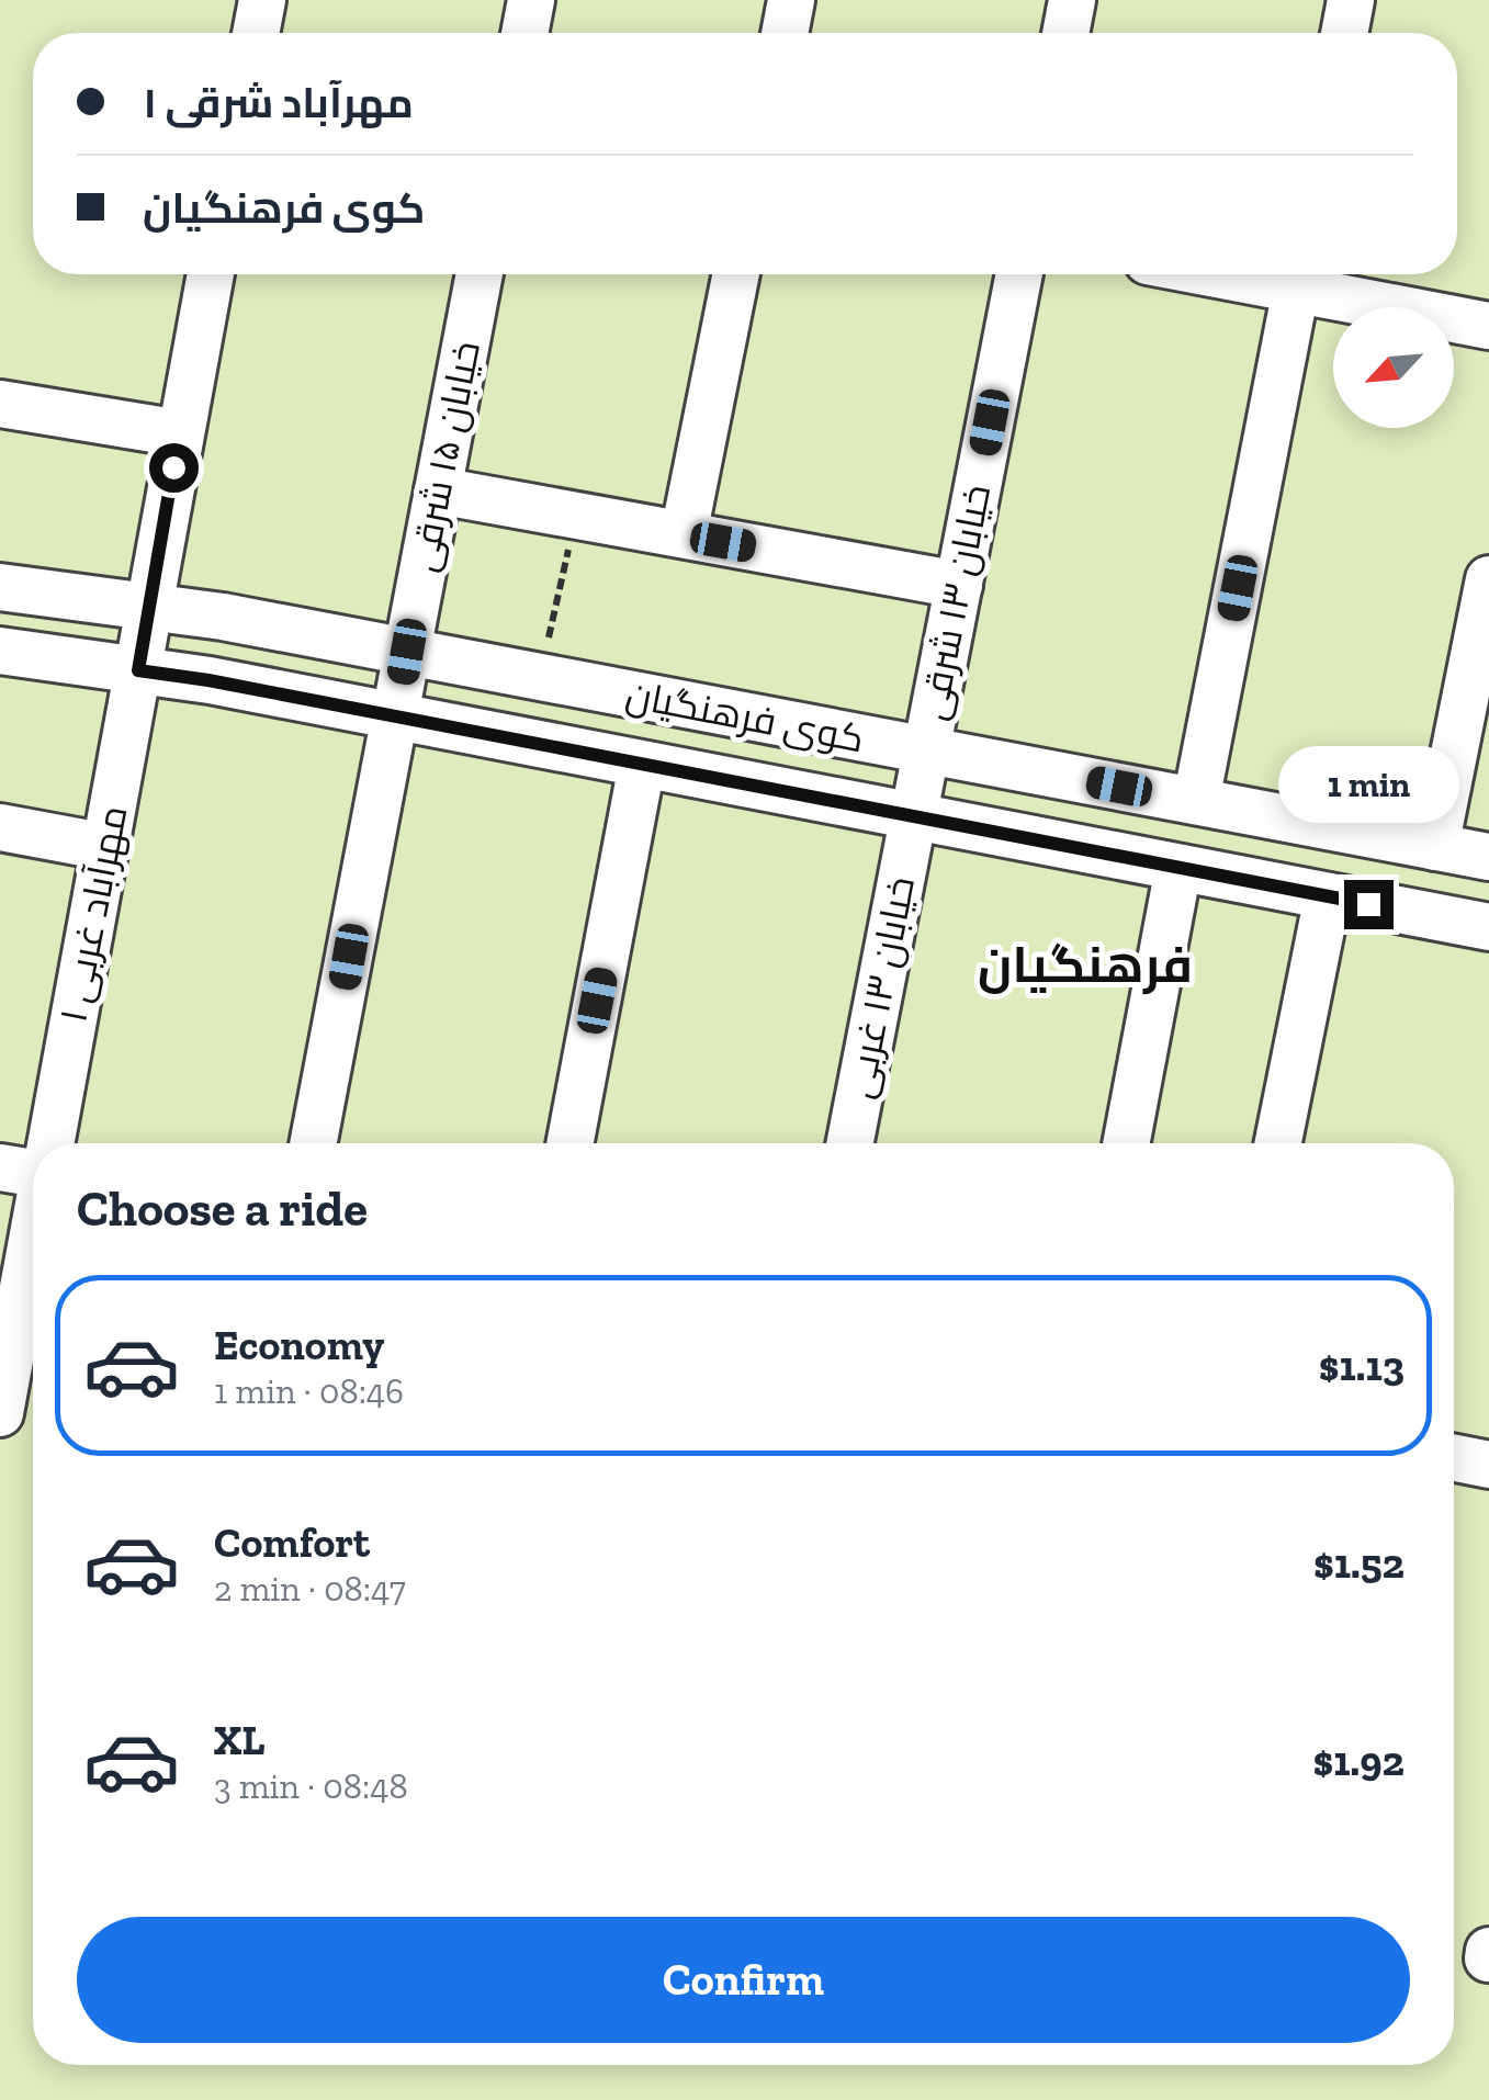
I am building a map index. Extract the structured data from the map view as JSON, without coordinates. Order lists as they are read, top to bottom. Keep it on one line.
{"streets":{"street":["خیابان ۱۵ شرقی","خیابان ۱۳ شرقی","کوی فرهنگیان","مهرآباد غربی ۱","خیابان ۱۳ غربی"]},"crossings":[["خیابان ۱۵ شرقی","کوی فرهنگیان"],["خیابان ۱۳ شرقی","کوی فرهنگیان"],["خیابان ۱۳ شرقی","خیابان ۱۳ غربی"],["کوی فرهنگیان","مهرآباد غربی ۱"],["کوی فرهنگیان","خیابان ۱۳ غربی"]],"districts":["فرهنگیان"],"north":"bottom left","page":{"banner":["مهرآباد شرقی ١","کوی فرهنگیان"],"bubble":"1 min","heading":"Choose a ride","list":[{"name":"Economy","note":"1 min · 08:46","value":"$1.13"},{"name":"Comfort","note":"2 min · 08:47","value":"$1.52"},{"name":"XL","note":"3 min · 08:48","value":"$1.92"}],"buttons":"Confirm"}}
